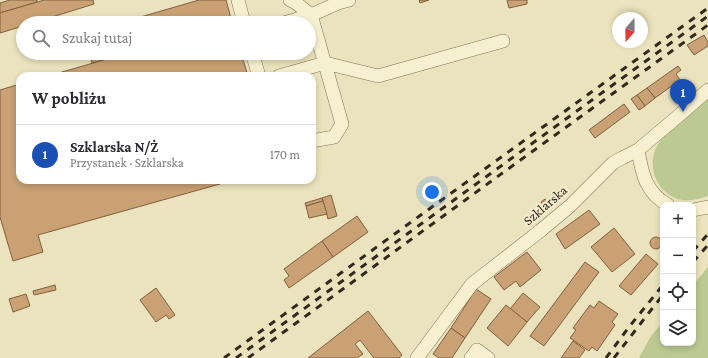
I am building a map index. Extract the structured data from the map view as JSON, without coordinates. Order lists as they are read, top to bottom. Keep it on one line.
{"streets":{"street":["Szklarska"]},"north":"bottom","page":{"search":"Szukaj tutaj","heading":"W pobliżu","pins":"1","list":[{"mark":"1","name":"Szklarska N/Ż","note":"Przystanek · Szklarska","value":"170 m"}],"map_buttons":["+","−"]}}
